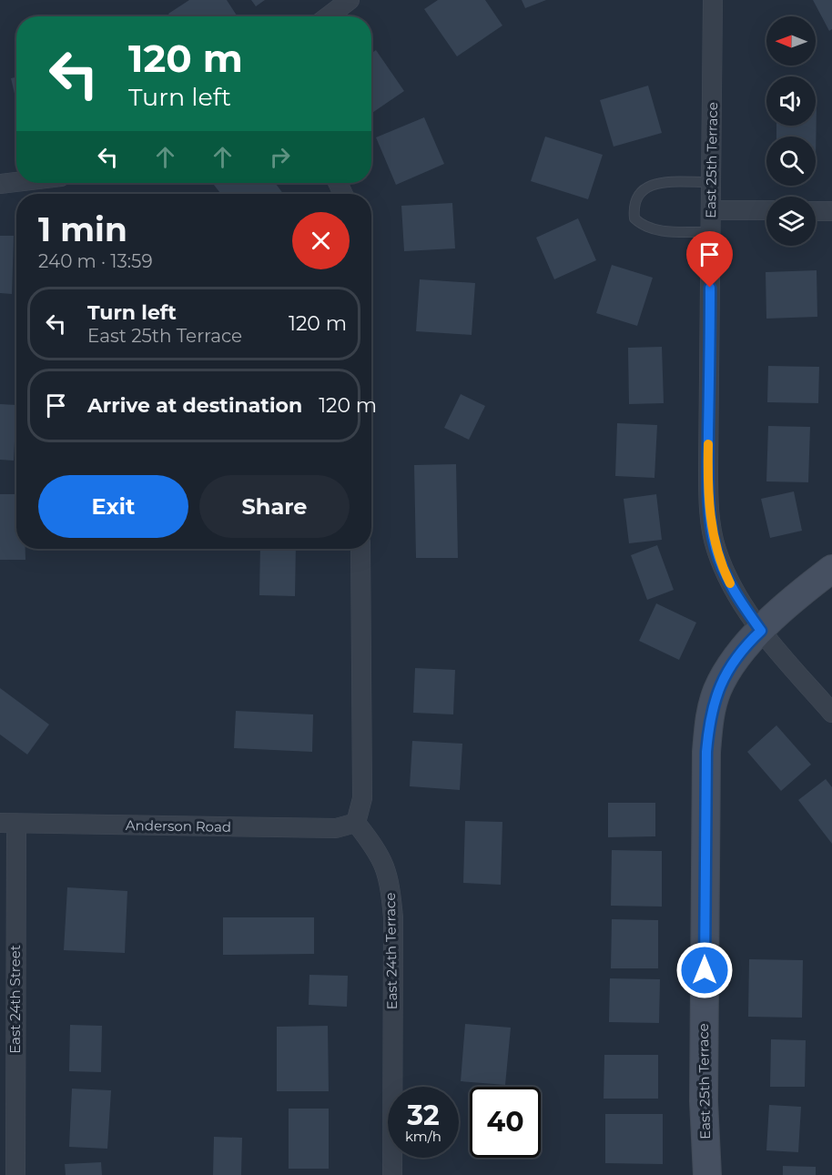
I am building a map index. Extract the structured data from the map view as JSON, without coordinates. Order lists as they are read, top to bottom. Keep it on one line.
{"streets":{"street":["East 25th Terrace","Anderson Road","East 24th Terrace","East 24th Street"]},"crossings":[["Anderson Road","East 24th Terrace"],["Anderson Road","East 24th Street"]],"north":"left","page":{"turn":["120 m","Turn left"],"heading":["1 min","240 m · 13:59"],"list":[{"name":"Turn left","note":"East 25th Terrace","value":"120 m"},{"name":"Arrive at destination","value":"120 m"}],"buttons":["Exit","Share"],"speed":"32 km/h","limit":"40"}}
